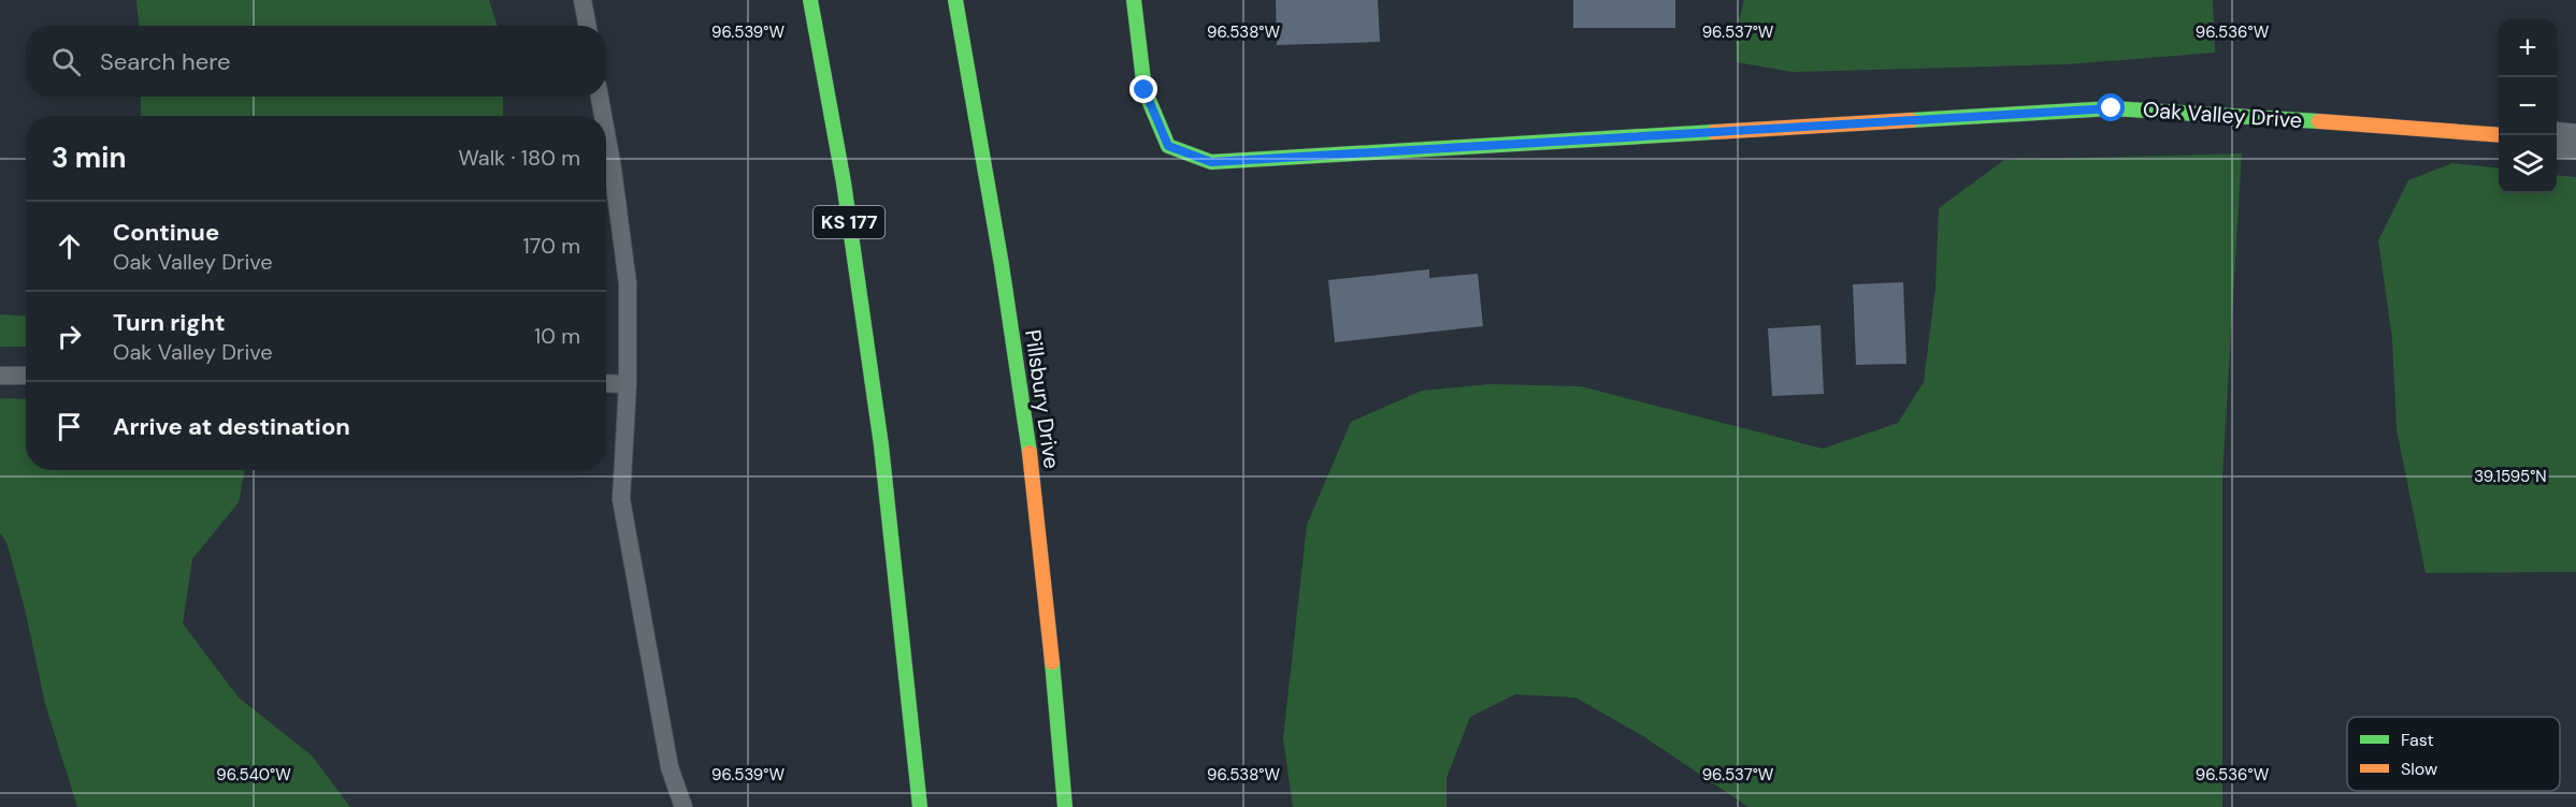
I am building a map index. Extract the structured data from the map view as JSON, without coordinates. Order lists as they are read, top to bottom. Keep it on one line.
{"streets":{"main road":["Oak Valley Drive","KS 177","Pillsbury Drive"]},"legend":["Fast","Slow"],"page":{"map_buttons":["+","−"],"search":"Search here","heading":["3 min","Walk · 180 m"],"list":[["Continue","Oak Valley Drive","170 m"],["Turn right","Oak Valley Drive","10 m"],"Arrive at destination"]},"coordinates":["96.539°W","96.538°W","96.537°W","96.536°W","39.1595°N","96.540°W"]}
